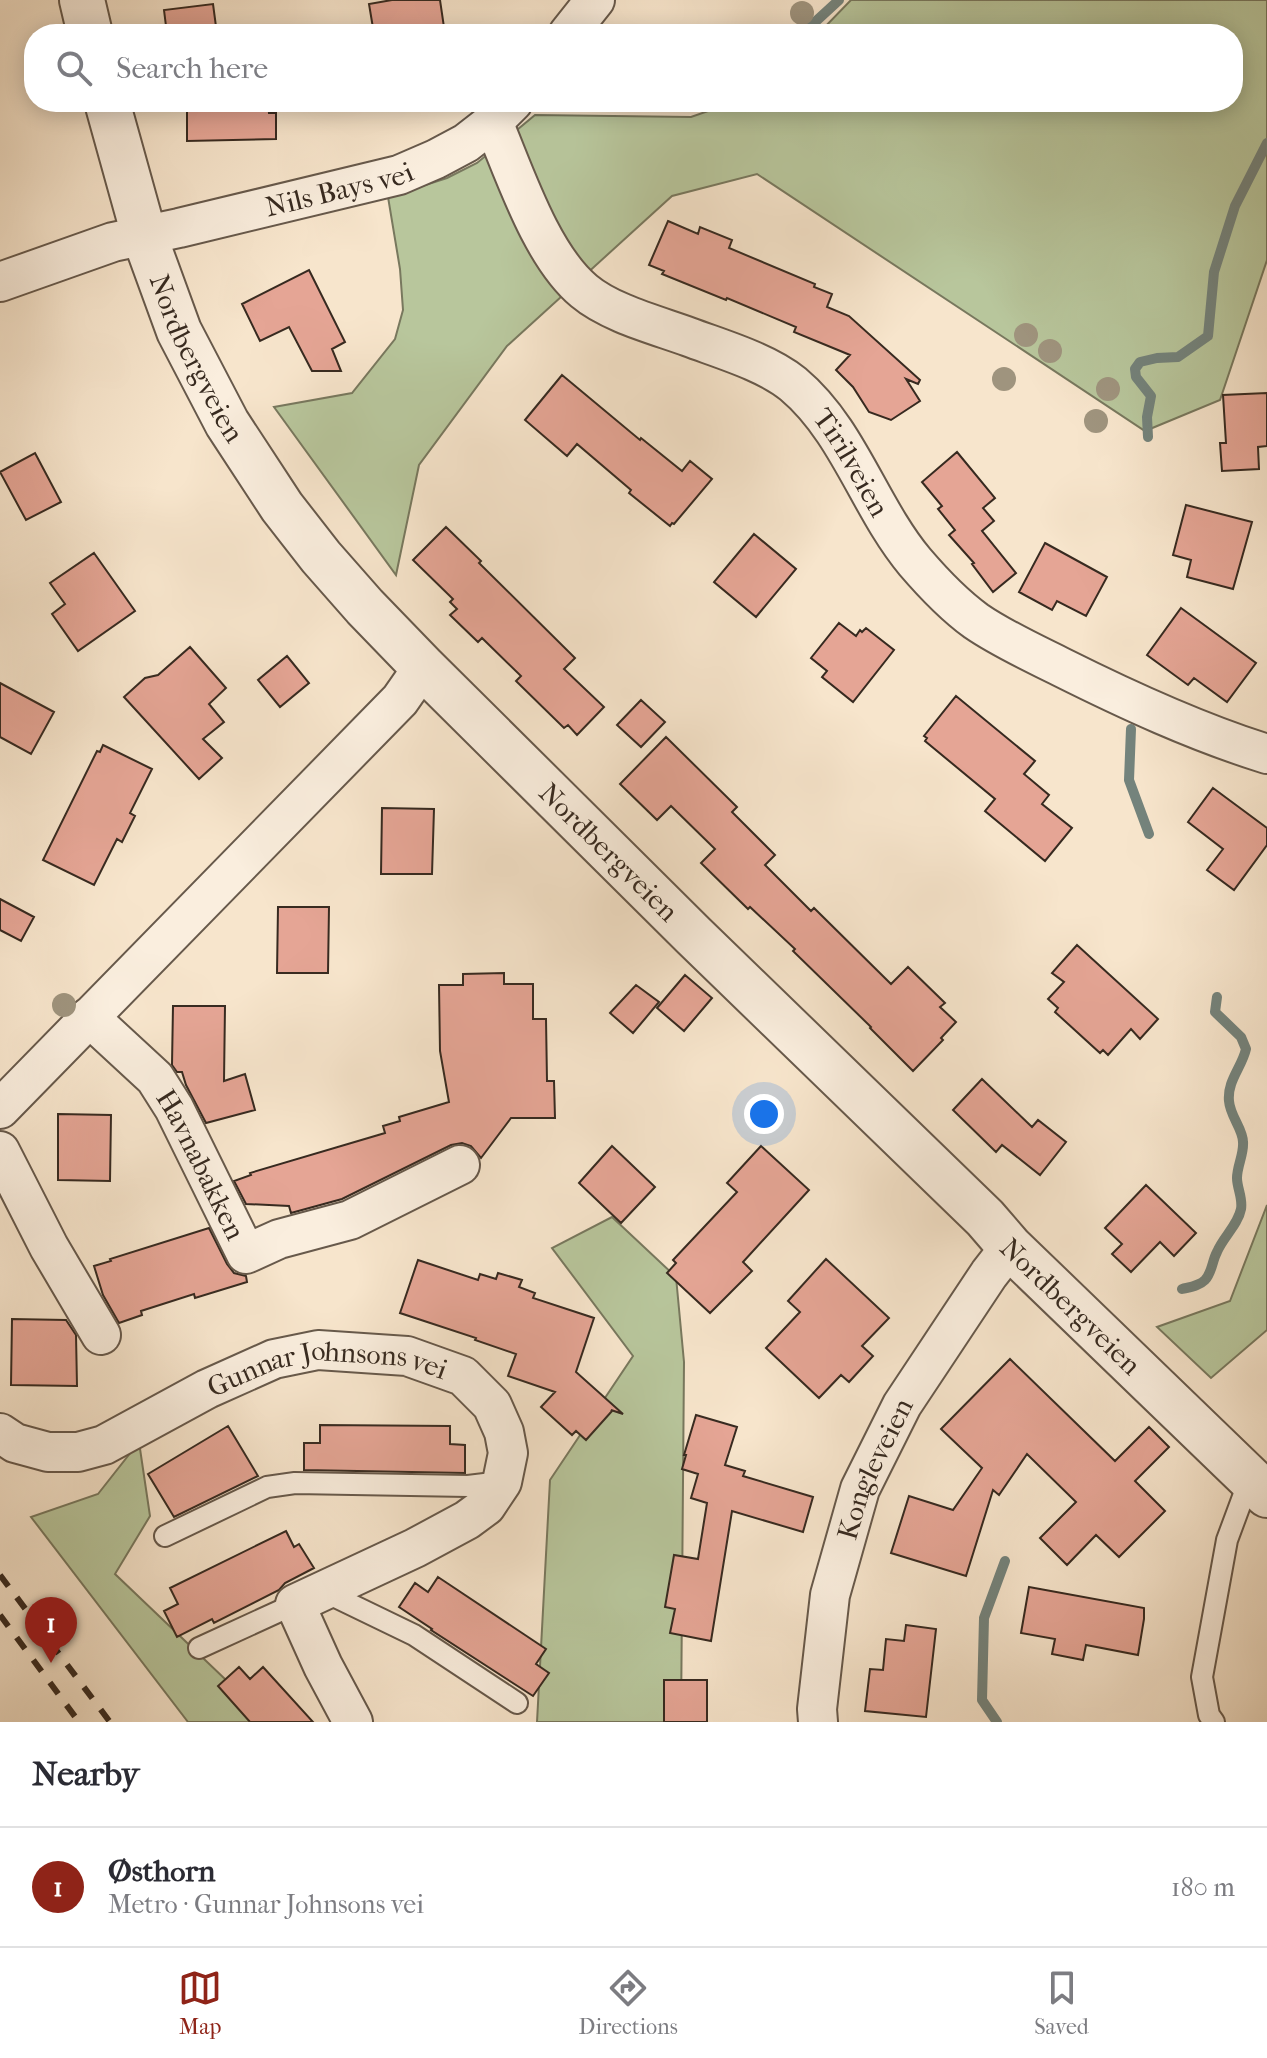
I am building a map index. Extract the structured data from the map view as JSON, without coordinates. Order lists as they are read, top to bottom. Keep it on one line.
{"streets":{"street":["Nils Bays vei","Nordbergveien","Tirilveien","Havnabakken","Gunnar Johnsons vei","Kongleveien"]},"crossings":[["Nils Bays vei","Nordbergveien"],["Nils Bays vei","Tirilveien"],["Nordbergveien","Kongleveien"]],"page":{"search":"Search here","pins":"1","heading":"Nearby","list":[{"mark":"1","name":"Østhorn","note":"Metro · Gunnar Johnsons vei","value":"180 m"}],"nav":["Map","Directions","Saved"]}}
